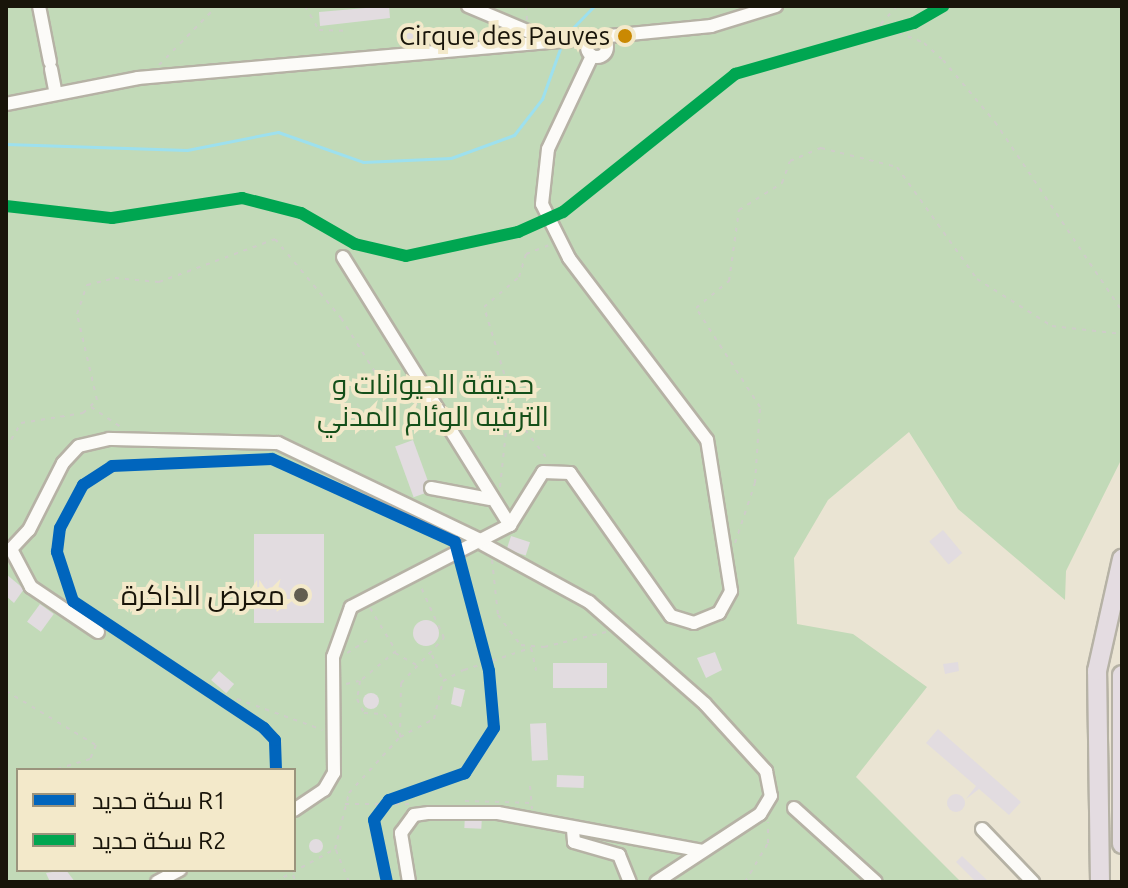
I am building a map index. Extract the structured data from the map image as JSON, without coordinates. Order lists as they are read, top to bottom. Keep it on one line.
{"parks":["حديقة الحيوانات و الترفيه الوئام المدني"],"places":["Cirque des Pauves","معرض الذاكرة"],"lines":["rail line R2","rail line R1"],"legend":["سكة حديد R1","سكة حديد R2"]}
